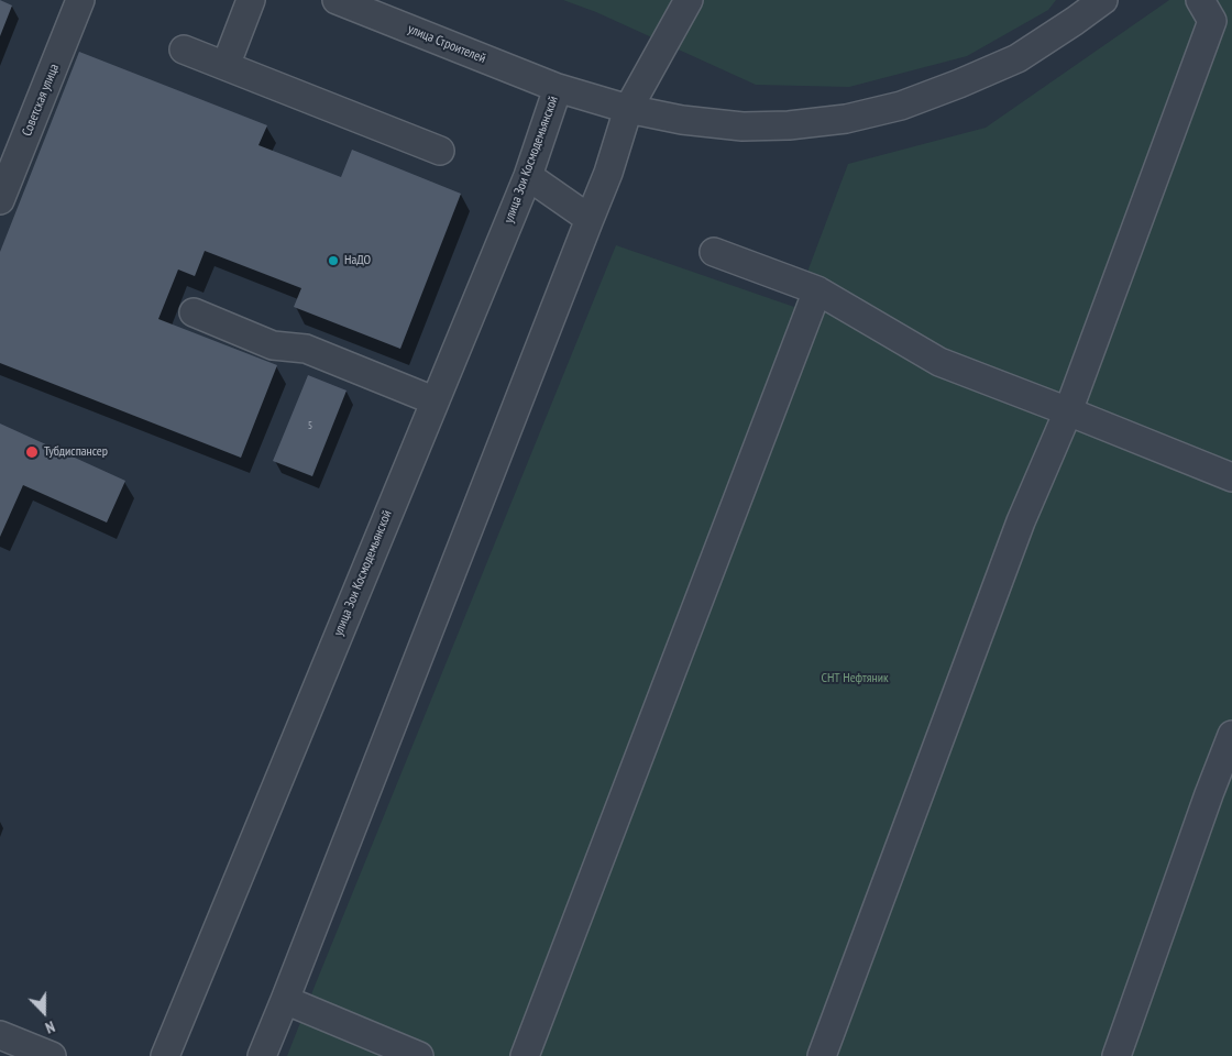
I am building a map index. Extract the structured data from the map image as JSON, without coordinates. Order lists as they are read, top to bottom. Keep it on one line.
{"streets":{"street":["улица Строителей","Советская улица","улица Зои Космодемьянской"]},"crossings":[["улица Строителей","улица Зои Космодемьянской"]],"parks":["СНТ Нефтяник"],"places":["НаДО","Тубдиспансер"],"house_numbers":["5"],"north":"bottom"}
